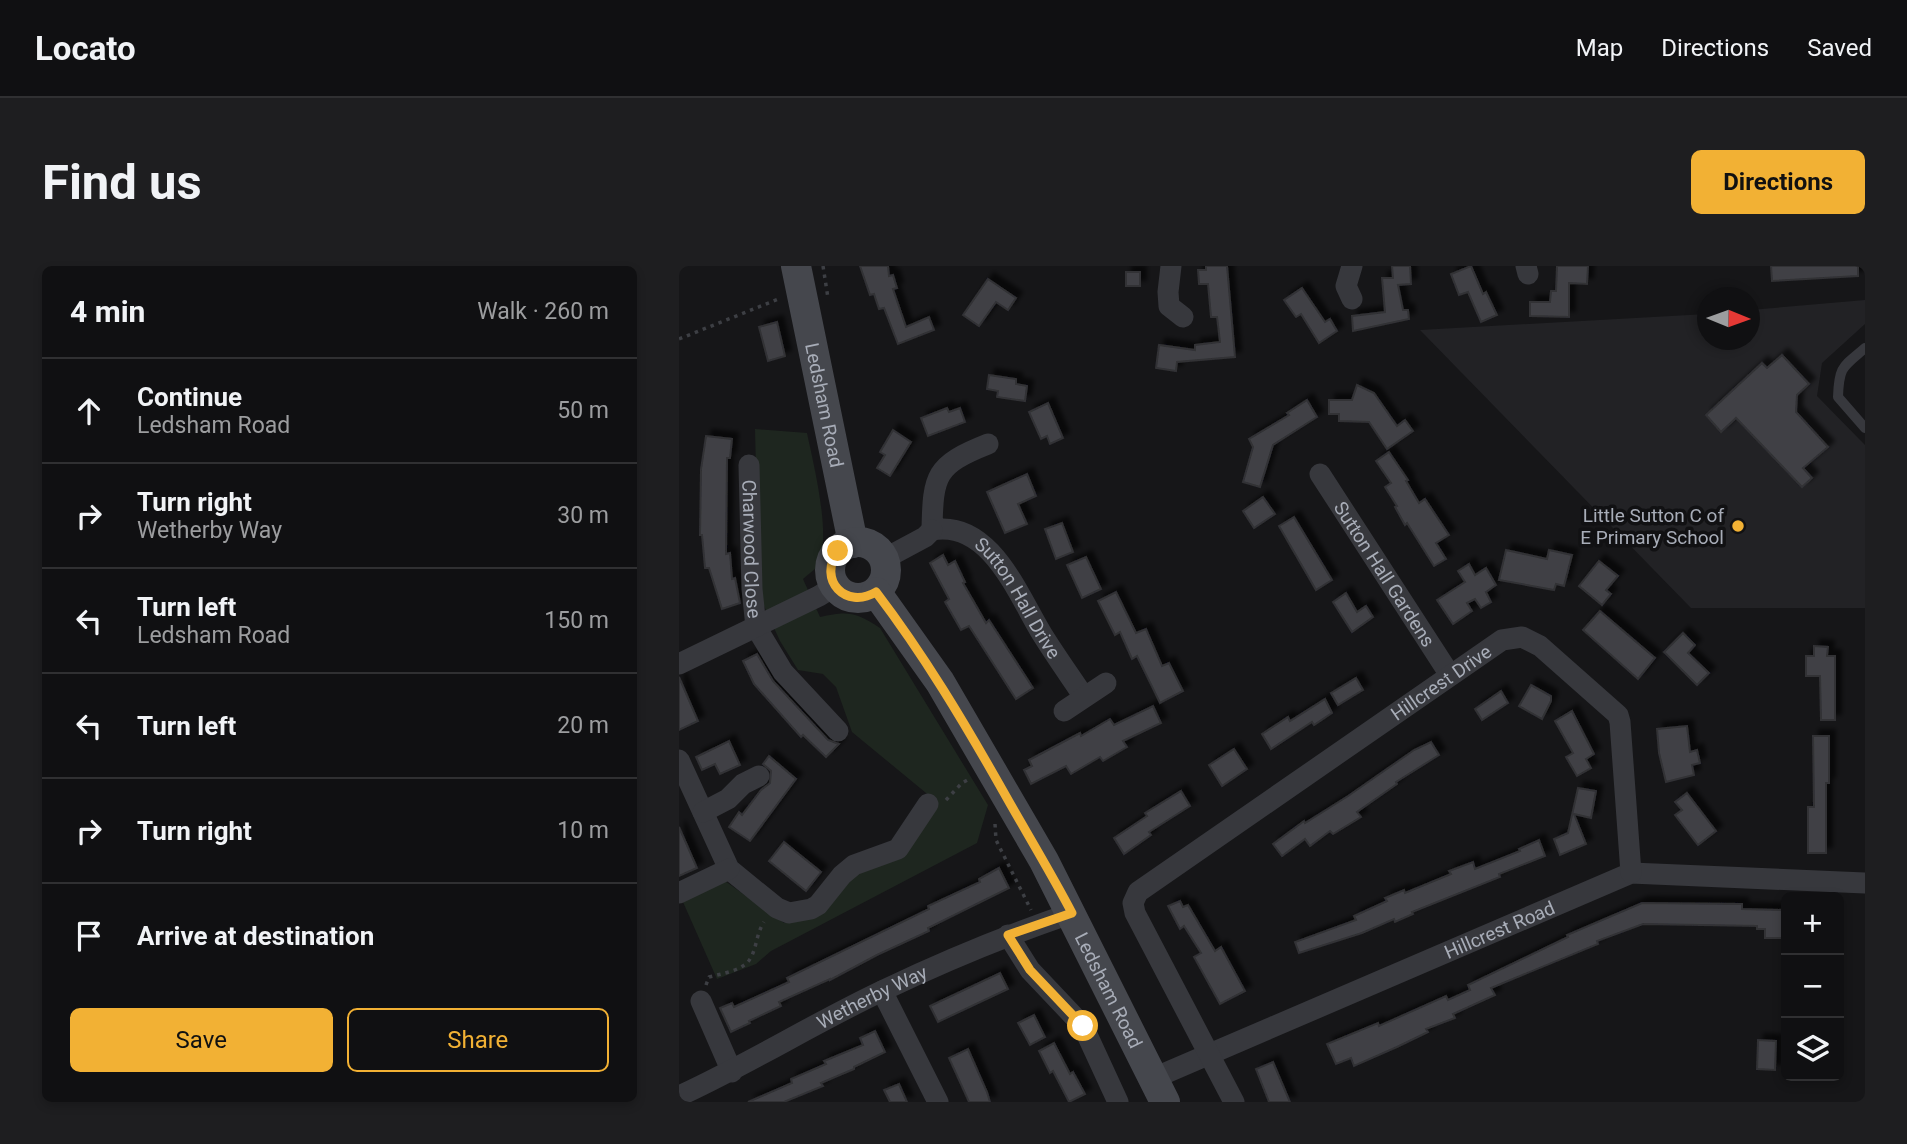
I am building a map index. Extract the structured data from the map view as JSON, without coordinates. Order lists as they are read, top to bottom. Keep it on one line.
{"streets":{"main road":["Ledsham Road"],"street":["Charwood Close","Sutton Hall Gardens","Sutton Hall Drive","Hillcrest Drive","Hillcrest Road","Wetherby Way"]},"crossings":[["Ledsham Road","Hillcrest Road"],["Ledsham Road","Wetherby Way"],["Sutton Hall Gardens","Hillcrest Drive"],["Hillcrest Drive","Hillcrest Road"]],"places":["Little Sutton C of E Primary School"],"north":"right","page":{"header":"Locato","nav":["Map","Directions","Saved"],"buttons":["Directions",["Save","Share"]],"title":"Find us","heading":["4 min","Walk · 260 m"],"list":[["Continue","Ledsham Road","50 m"],["Turn right","Wetherby Way","30 m"],["Turn left","Ledsham Road","150 m"],["Turn left","20 m"],["Turn right","10 m"],"Arrive at destination"],"map_buttons":["+","−"]}}
